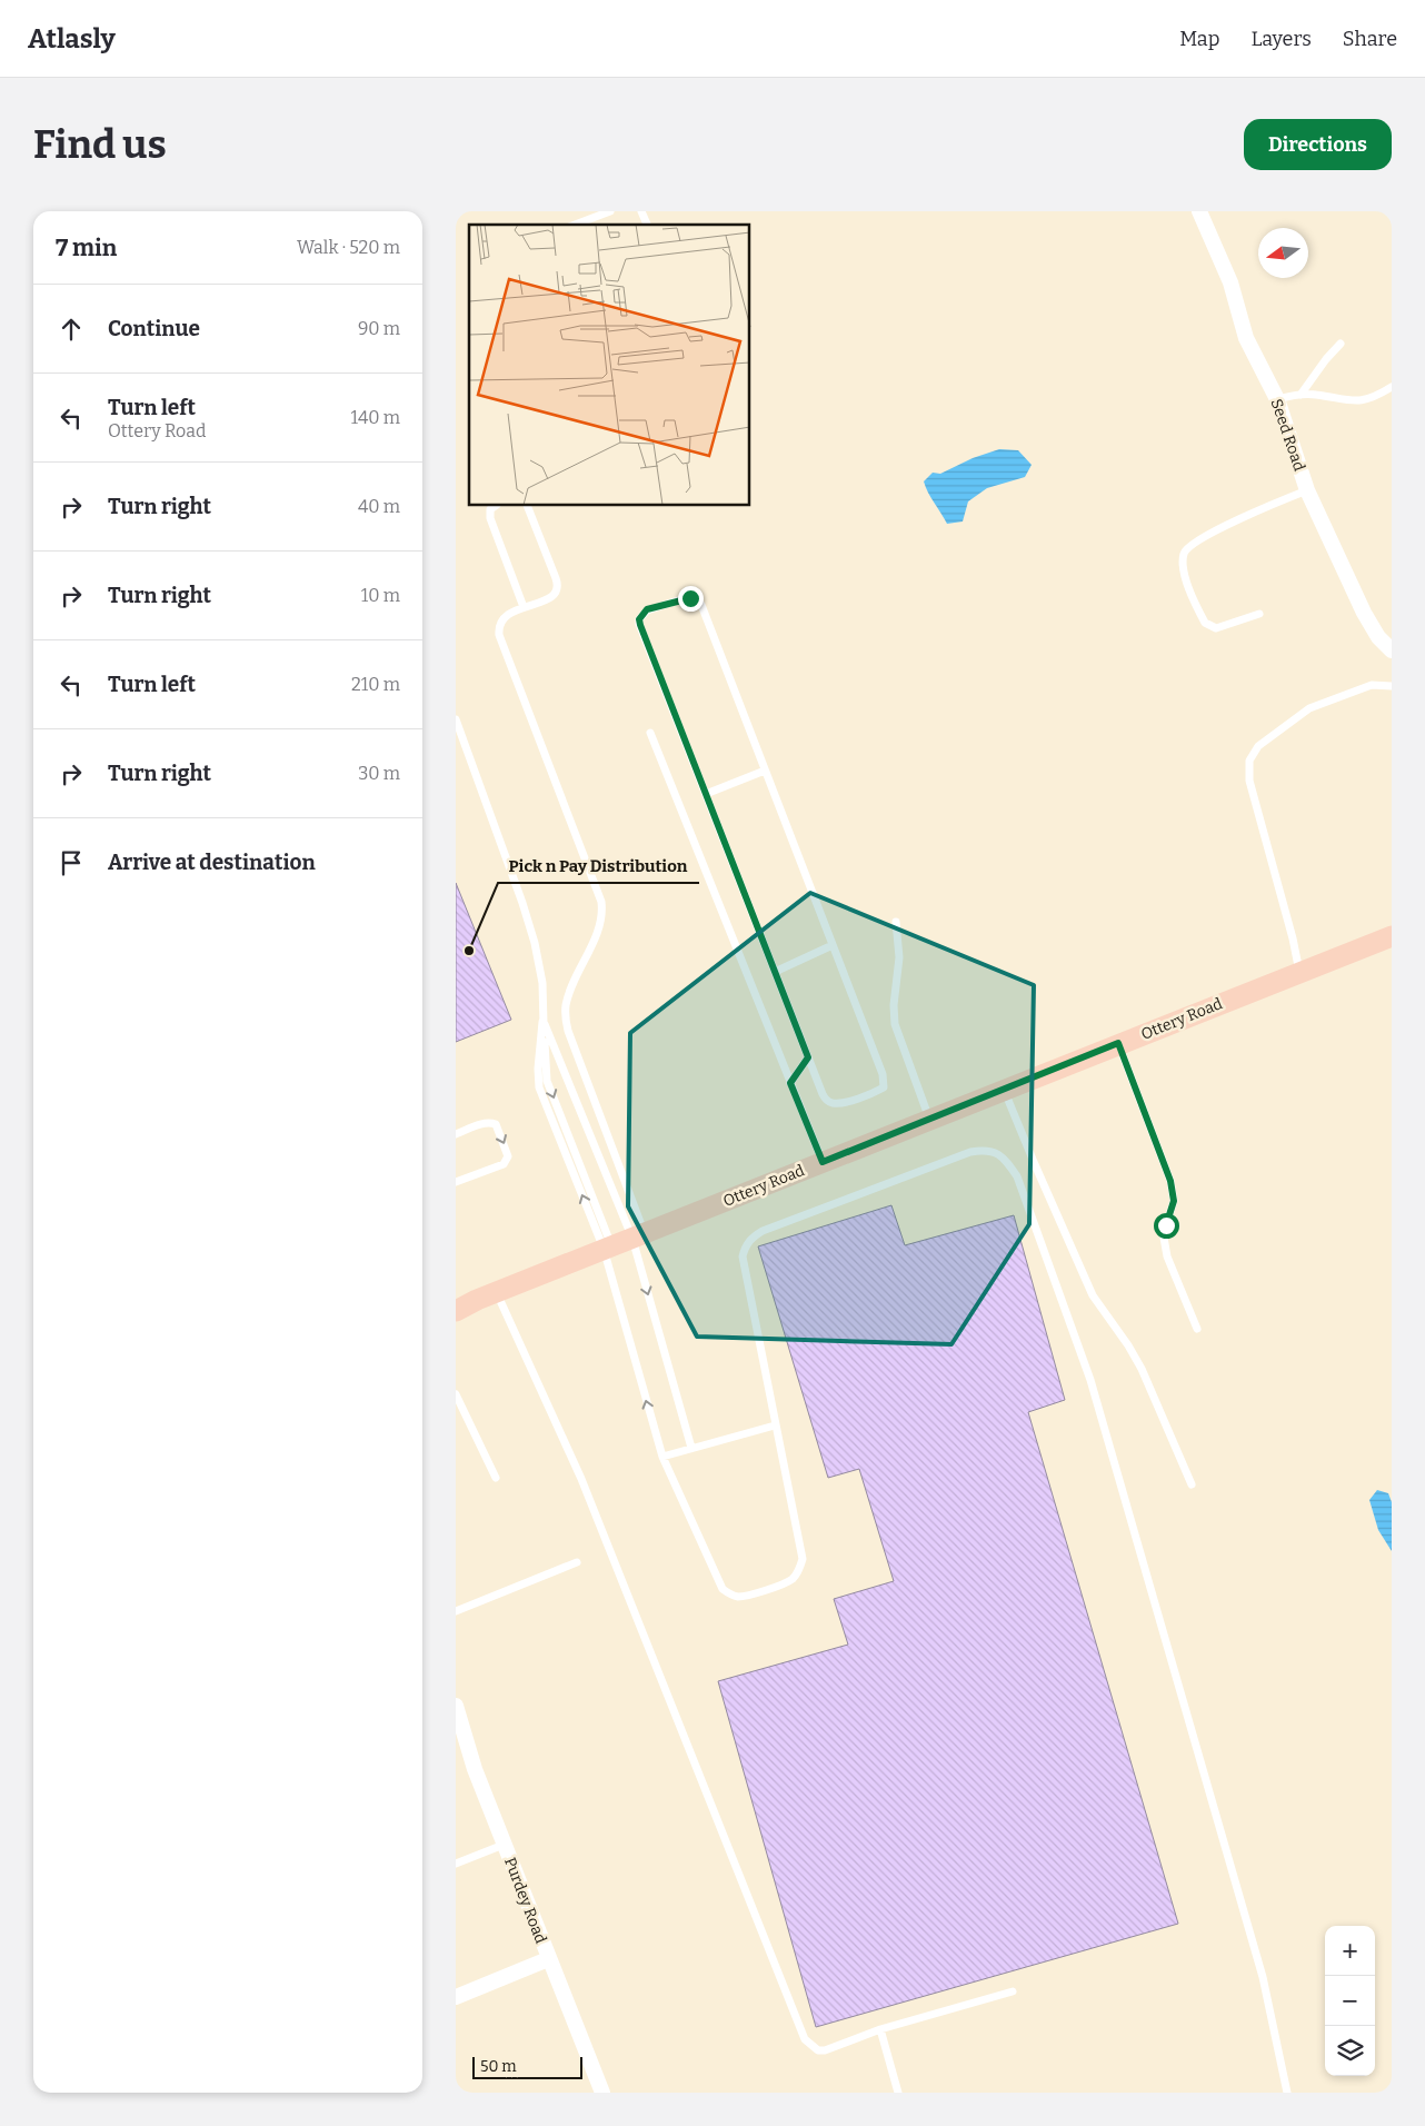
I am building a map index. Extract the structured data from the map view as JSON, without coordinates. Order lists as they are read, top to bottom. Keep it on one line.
{"streets":{"street":["Seed Road","Ottery Road","Purdey Road"]},"places":["Pick n Pay Distribution"],"scale_bar":"50 m","north":"left","page":{"header":"Atlasly","nav":["Map","Layers","Share"],"buttons":"Directions","title":"Find us","heading":["7 min","Walk · 520 m"],"list":[["Continue","90 m"],["Turn left","Ottery Road","140 m"],["Turn right","40 m"],["Turn right","10 m"],["Turn left","210 m"],["Turn right","30 m"],"Arrive at destination"],"map_buttons":["+","−"],"scale":"50 m"}}
